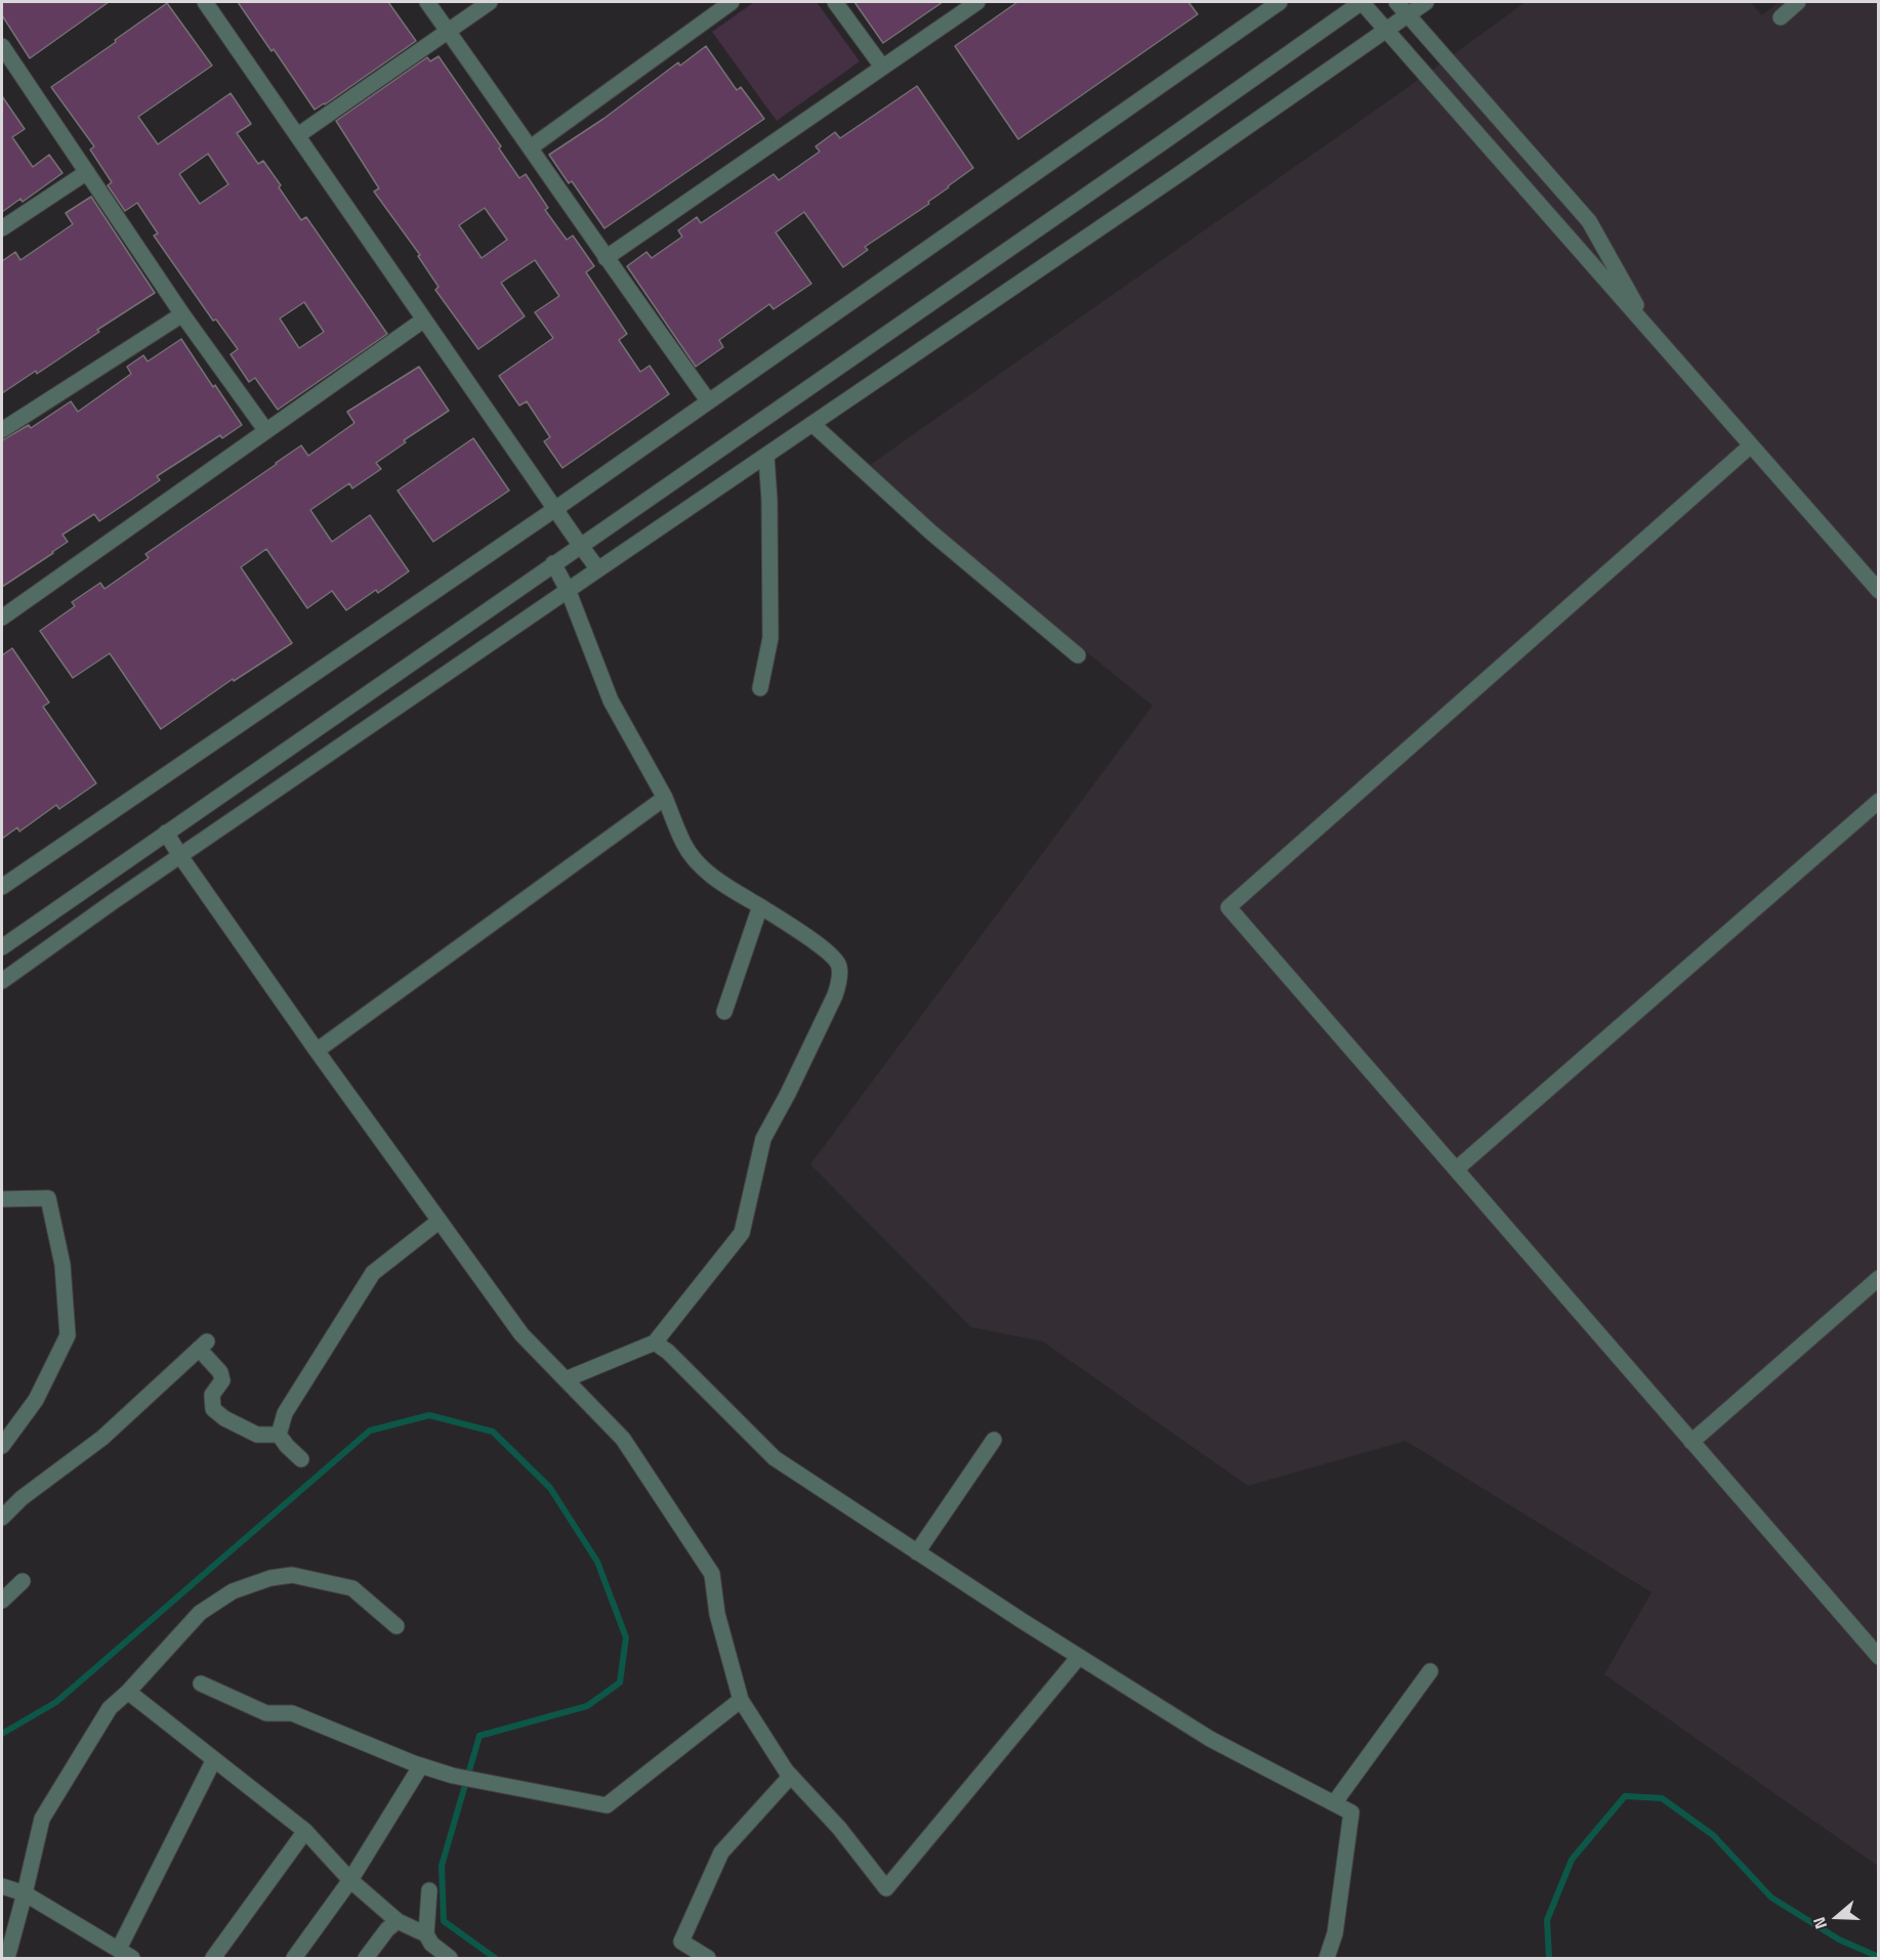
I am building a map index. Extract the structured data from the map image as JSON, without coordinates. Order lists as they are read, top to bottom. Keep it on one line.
{"north":"left"}
